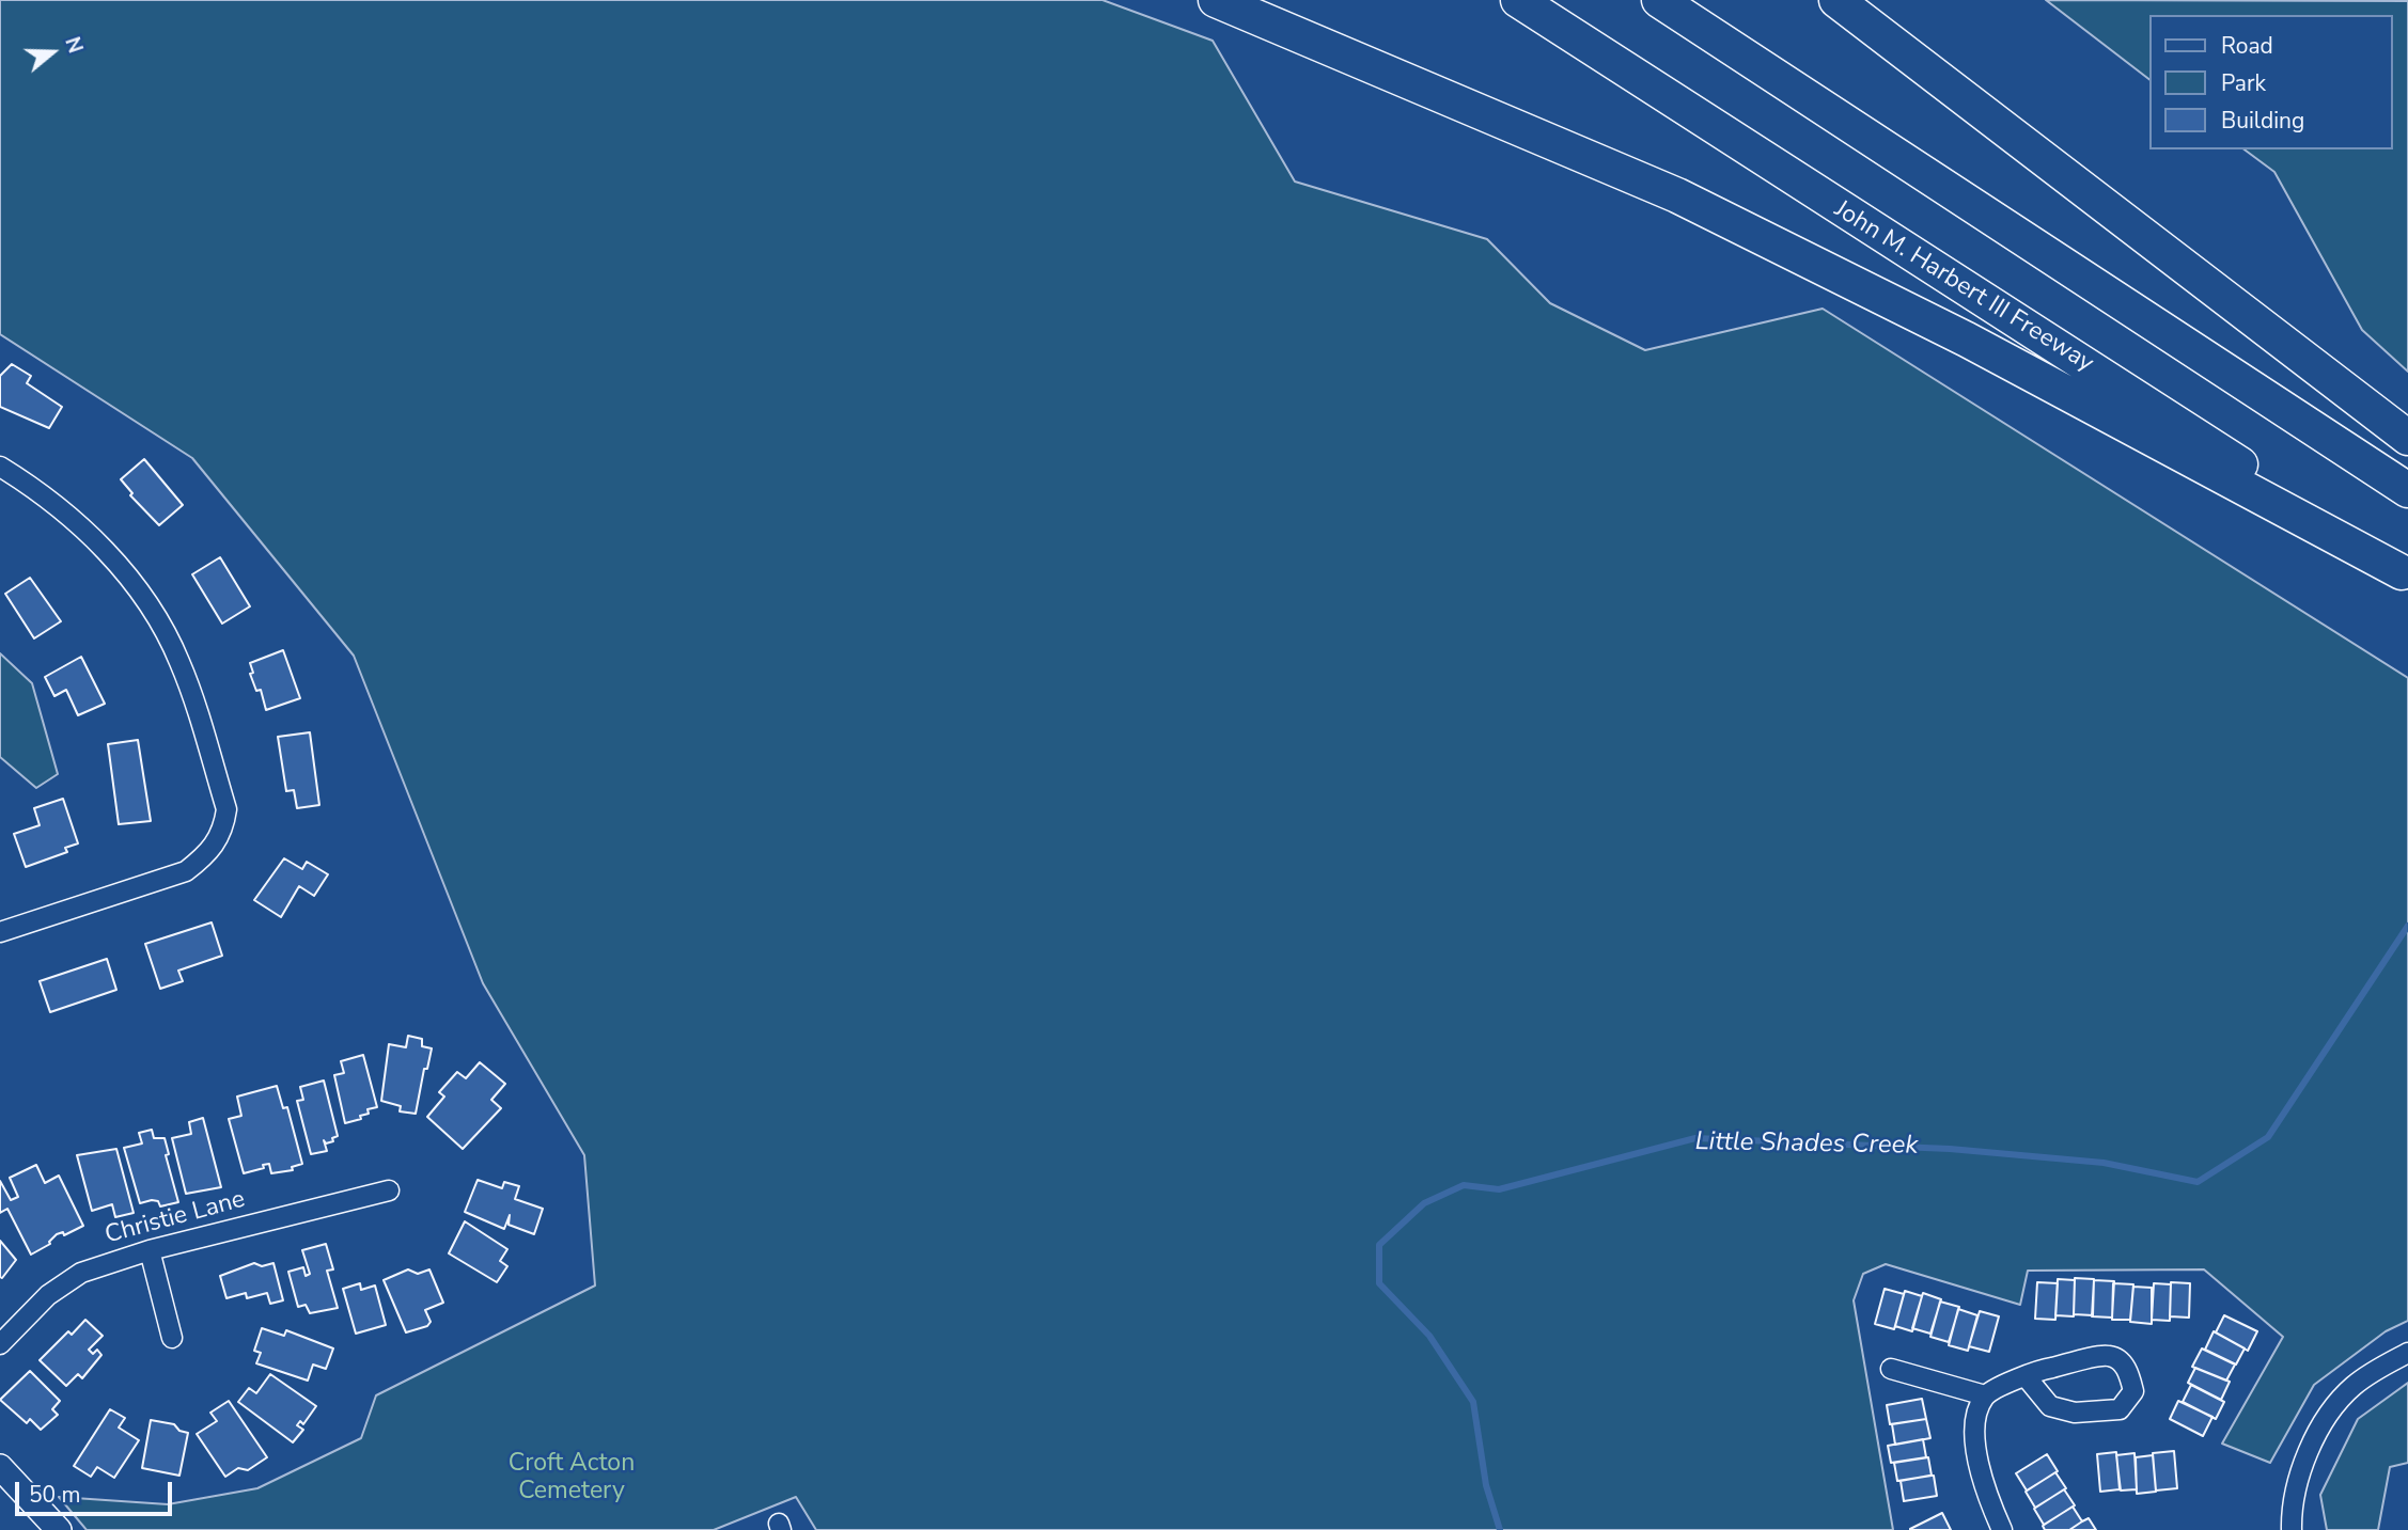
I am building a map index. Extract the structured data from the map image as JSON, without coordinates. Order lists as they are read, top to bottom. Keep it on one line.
{"streets":{"highway":["John M. Harbert III Freeway"],"street":["Christie Lane"]},"water":["Little Shades Creek"],"parks":["Croft Acton Cemetery"],"legend":["Road","Park","Building"],"scale_bar":"50 m","north":"right"}
